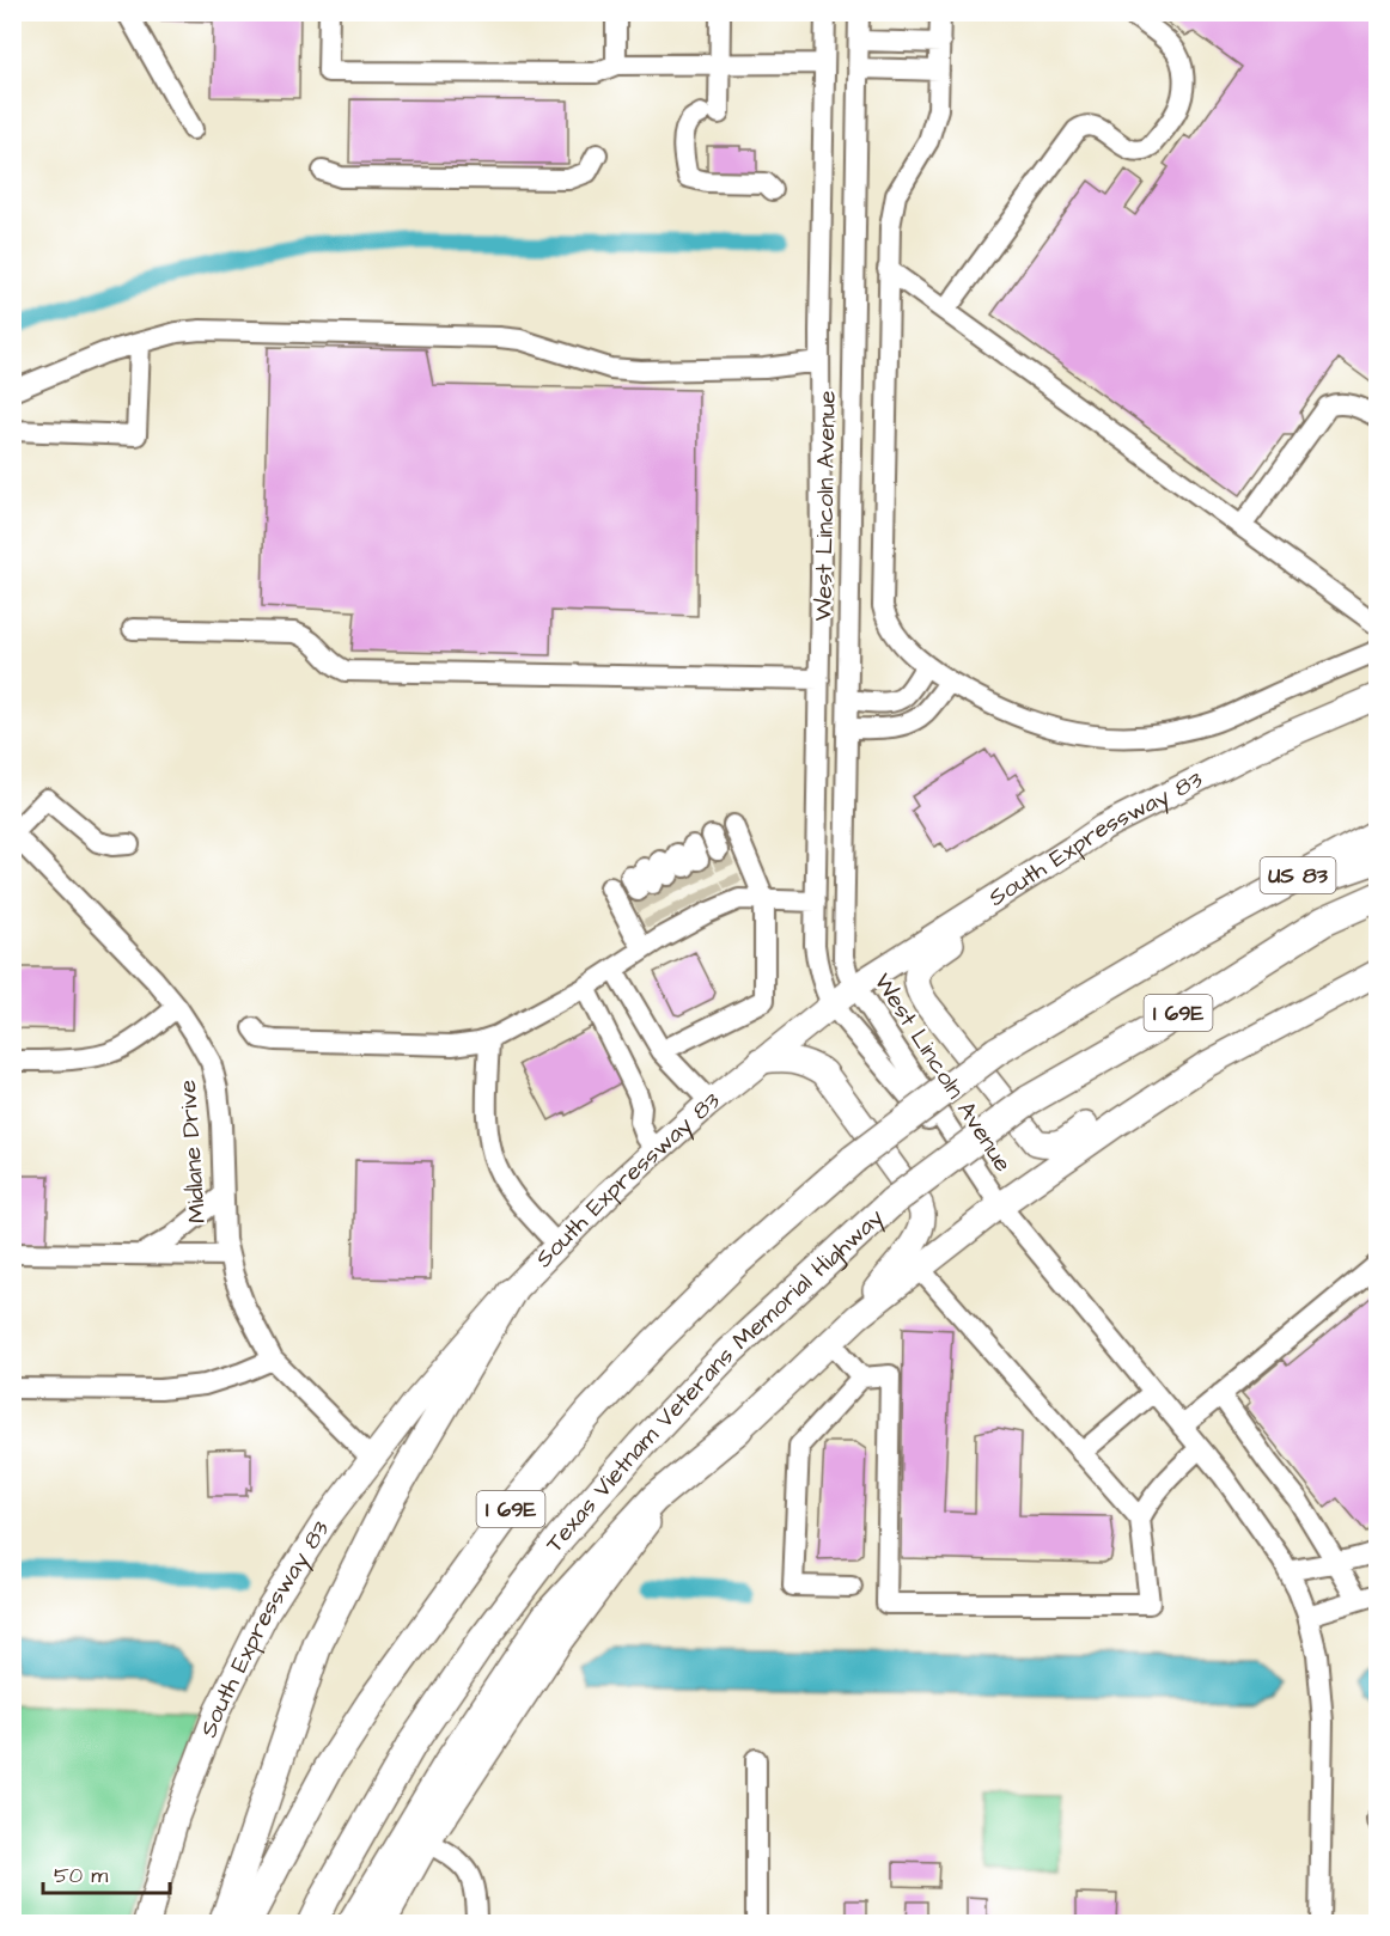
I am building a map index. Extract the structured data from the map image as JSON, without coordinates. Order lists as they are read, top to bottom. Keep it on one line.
{"streets":{"highway":["US 83","I 69E","Texas Vietnam Veterans Memorial Highway"],"main road":["South Expressway 83"],"street":["West Lincoln Avenue","Midlane Drive"]},"crossings":[["West Lincoln Avenue","South Expressway 83"],["South Expressway 83","Midlane Drive"],["US 83","I 69E"],["US 83","Texas Vietnam Veterans Memorial Highway"],["I 69E","Texas Vietnam Veterans Memorial Highway"]],"scale_bar":"50 m"}
